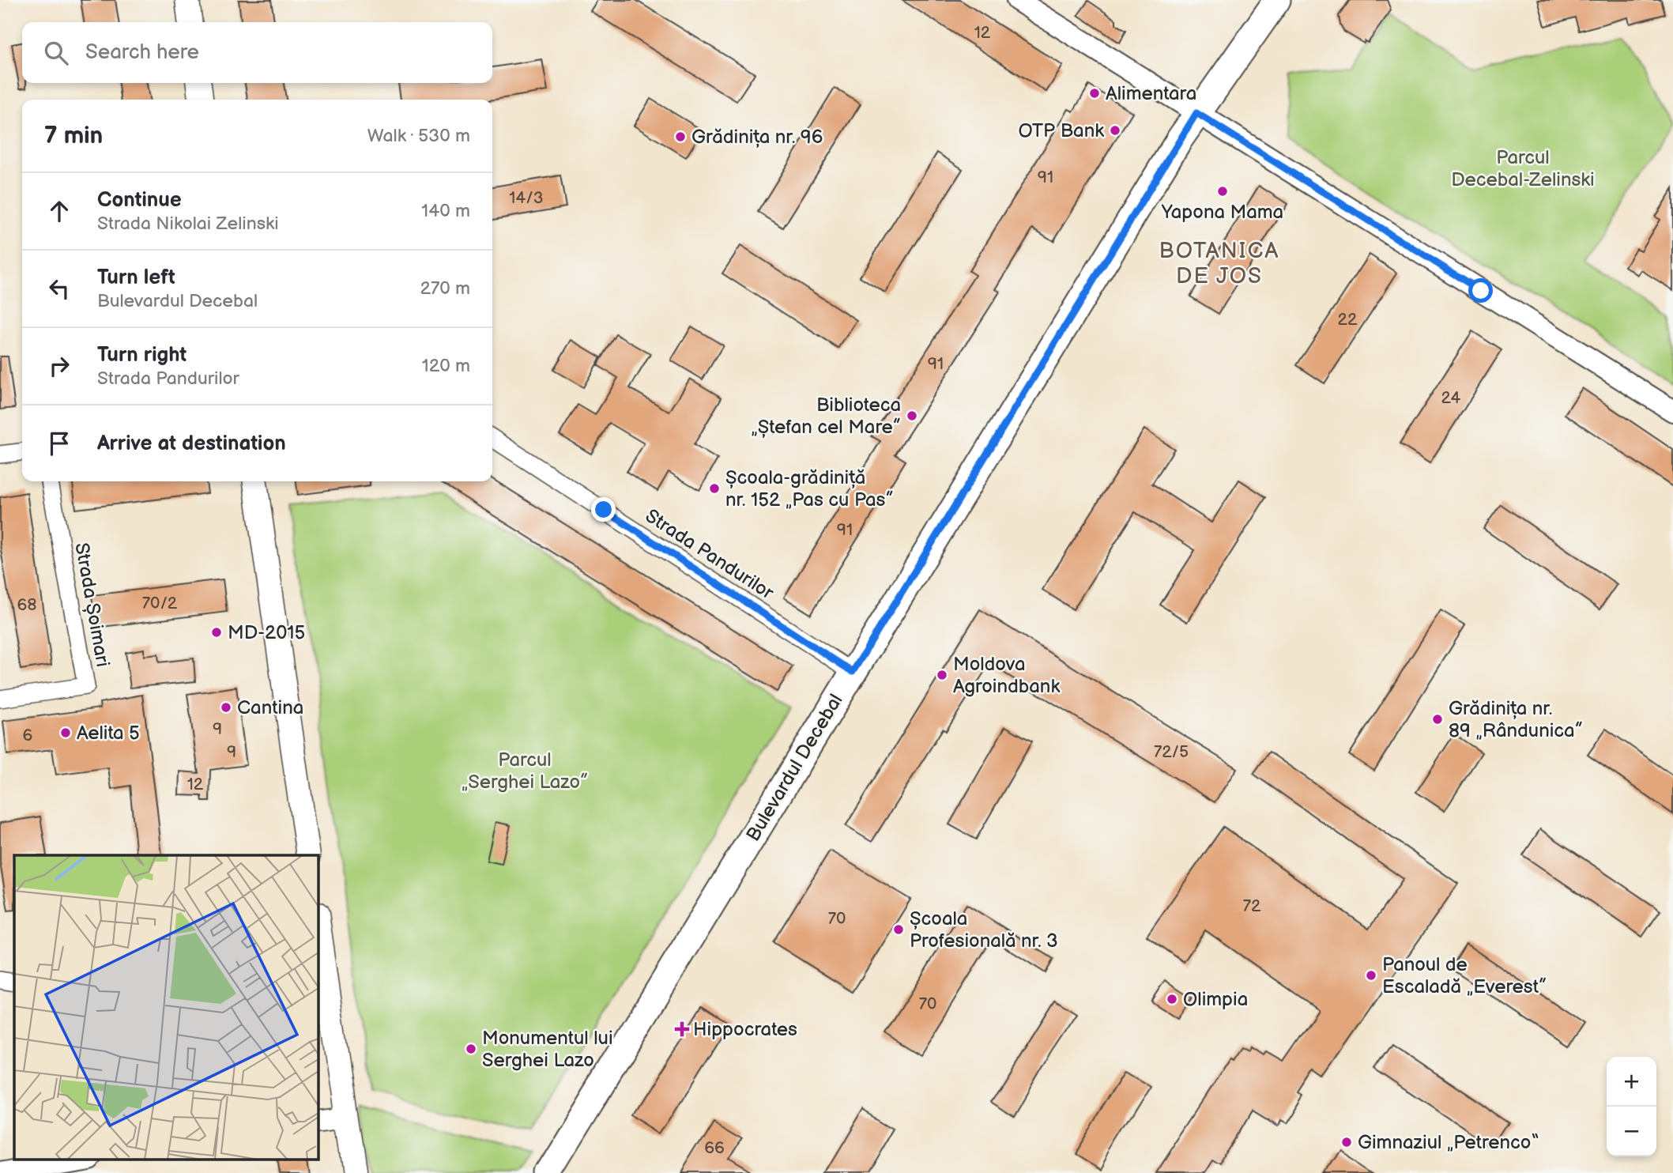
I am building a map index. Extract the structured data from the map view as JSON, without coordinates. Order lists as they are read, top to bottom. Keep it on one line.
{"streets":{"main road":["Bulevardul Decebal"],"street":["Strada Pandurilor","Strada Șoimari"]},"crossings":[["Strada Pandurilor","Bulevardul Decebal"]],"districts":["BOTANICA DE JOS"],"parks":["Parcul Decebal-Zelinski","Parcul „Serghei Lazo”"],"places":{"other":["Alimentara","OTP Bank","Grădinița nr. 96","Yapona Mama","Biblioteca „Ștefan cel Mare”","Școala-grădiniță nr. 152 „Pas cu Pas”","MD-2015","Moldova Agroindbank","Cantina","Grădinița nr. 89 „Rândunica”","Aelita 5","Școala Profesională nr. 3","Panoul de Escaladă „Everest”","Olimpia","Monumentul lui Serghei Lazo","Gimnaziul „Petrenco“"],"health":["Hippocrates"]},"house_numbers":["12","91","14/3","22","91","24","91","70/2","68","9","6","9","72/5","12","72","70","70","66"],"page":{"search":"Search here","heading":["7 min","Walk · 530 m"],"list":[["Continue","Strada Nikolai Zelinski","140 m"],["Turn left","Bulevardul Decebal","270 m"],["Turn right","Strada Pandurilor","120 m"],"Arrive at destination"],"map_buttons":["+","−"]}}
